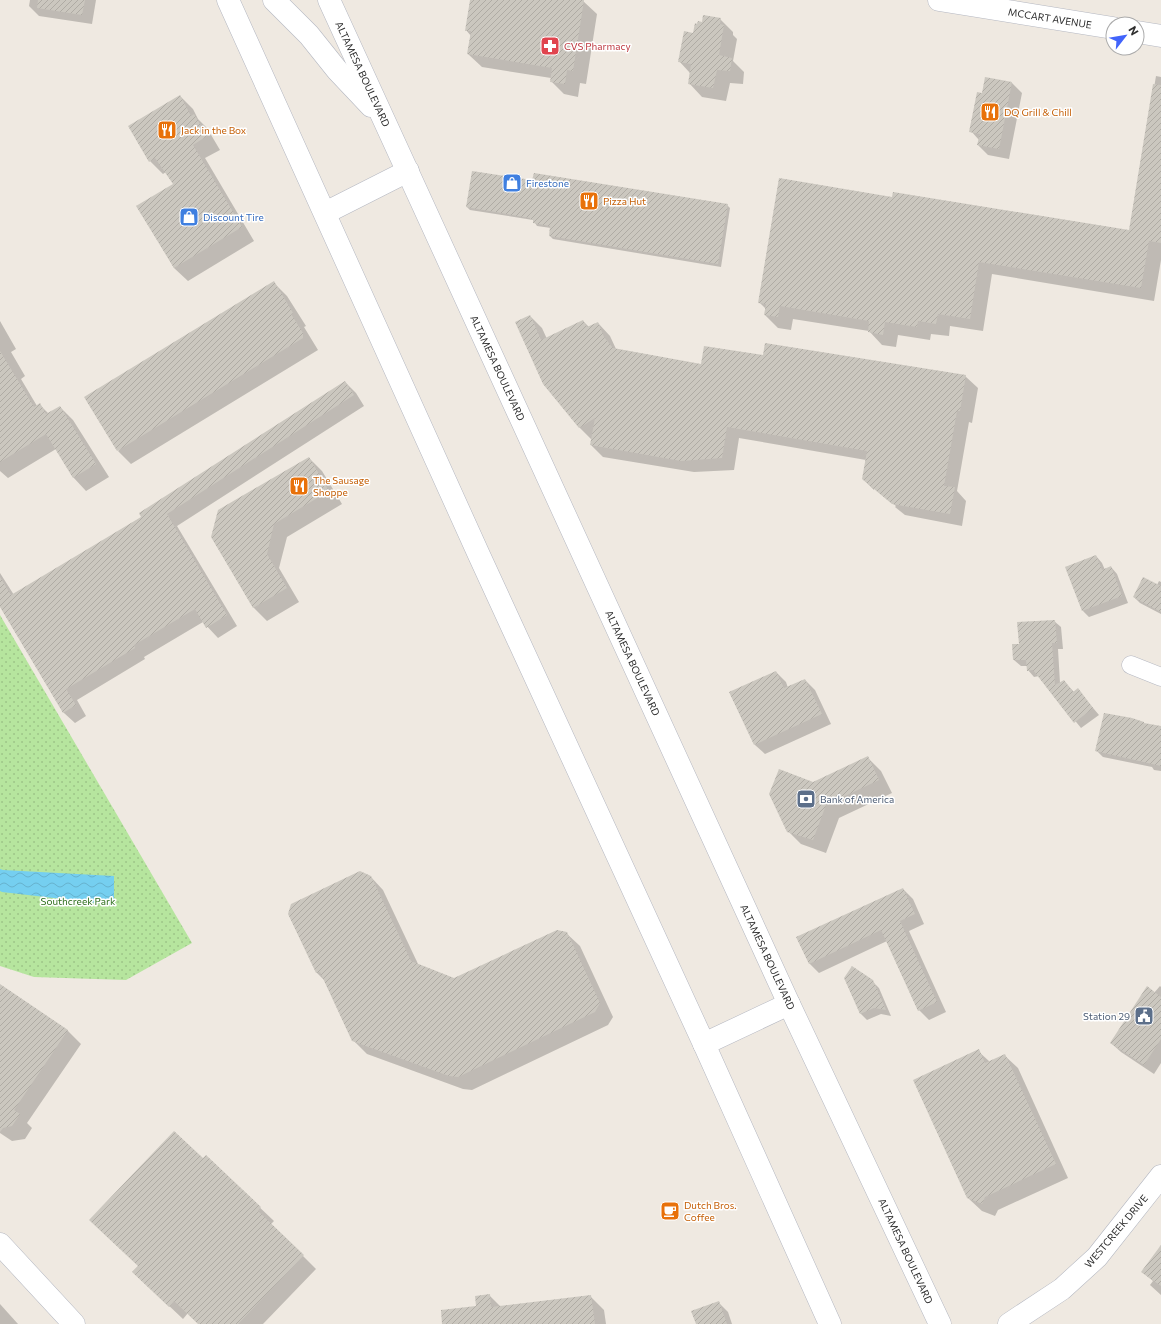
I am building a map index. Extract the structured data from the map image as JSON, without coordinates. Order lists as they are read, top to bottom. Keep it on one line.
{"streets":{"main road":["MCCART AVENUE","ALTAMESA BOULEVARD","WESTCREEK DRIVE"]},"parks":["Southcreek Park"],"places":{"pharmacy":["CVS Pharmacy"],"restaurant":["DQ Grill & Chill","Jack in the Box","Pizza Hut","The Sausage Shoppe"],"shop":["Firestone","Discount Tire"],"bank":["Bank of America"],"public building":["Station 29"],"cafe":["Dutch Bros. Coffee"]},"north":"top right"}
